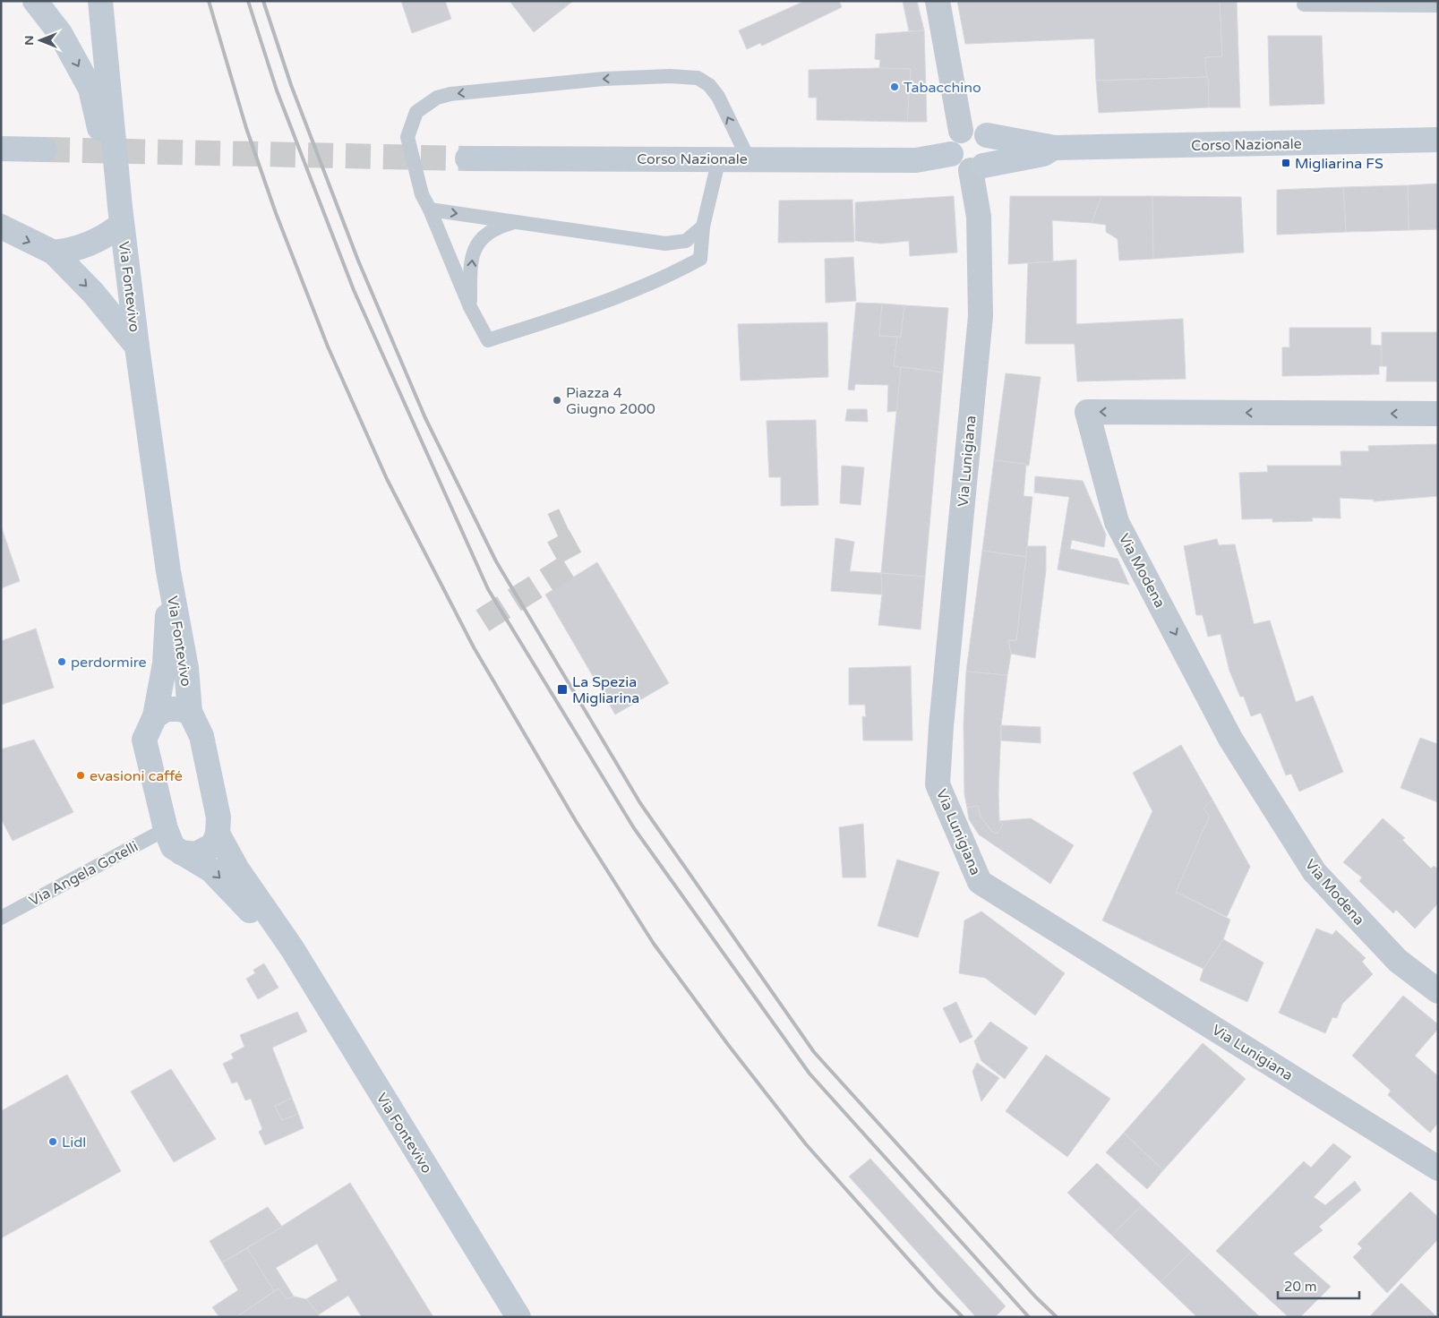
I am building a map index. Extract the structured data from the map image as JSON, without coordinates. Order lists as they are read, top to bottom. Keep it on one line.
{"streets":{"street":["Corso Nazionale","Via Fontevivo","Via Lunigiana","Via Modena"],"lane":["Via Angela Gotelli"]},"crossings":[["Corso Nazionale","Via Lunigiana"],["Via Fontevivo","Via Angela Gotelli"]],"places":{"other":["Tabacchino","Piazza 4 Giugno 2000","perdormire","evasioni caffé","Lidl"],"transit":["Migliarina FS","La Spezia Migliarina"]},"scale_bar":"20 m","north":"left"}
